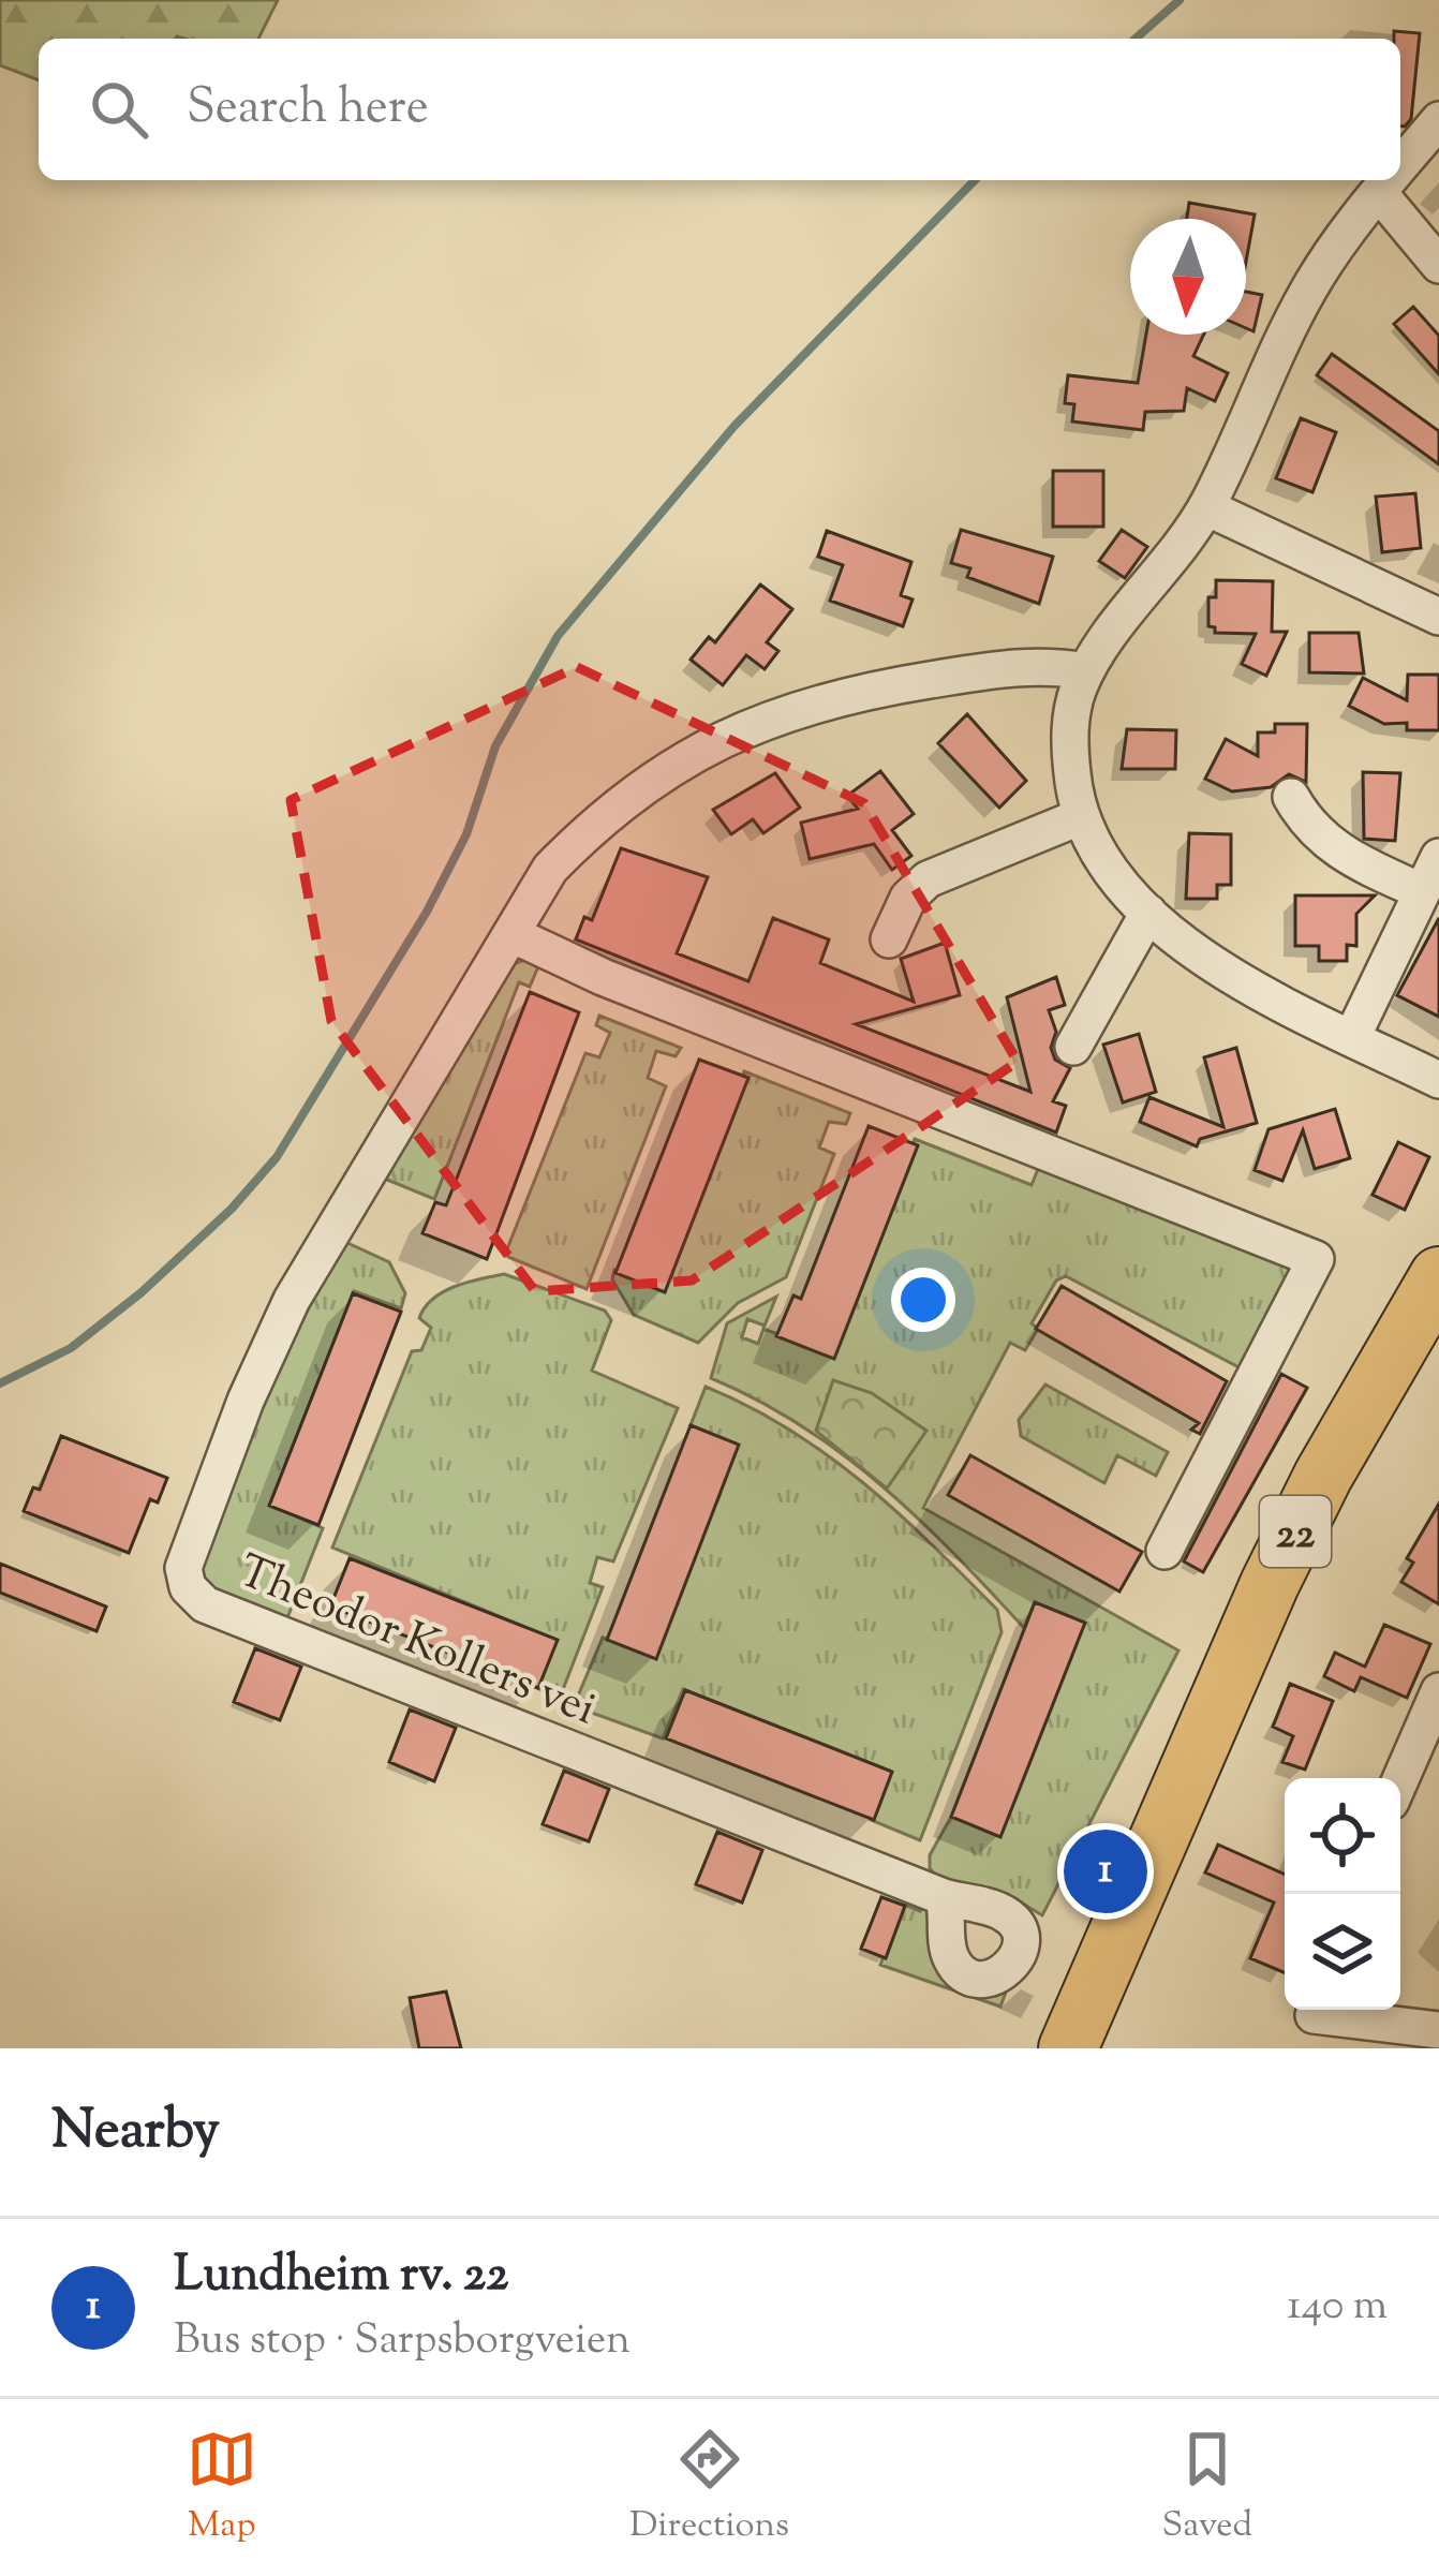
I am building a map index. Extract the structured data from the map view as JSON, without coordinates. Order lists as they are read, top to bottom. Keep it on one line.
{"streets":{"highway":["22"],"street":["Theodor Kollers vei"]},"north":"bottom","page":{"search":"Search here","pins":"1","heading":"Nearby","list":[{"mark":"1","name":"Lundheim rv. 22","note":"Bus stop · Sarpsborgveien","value":"140 m"}],"nav":["Map","Directions","Saved"]}}
